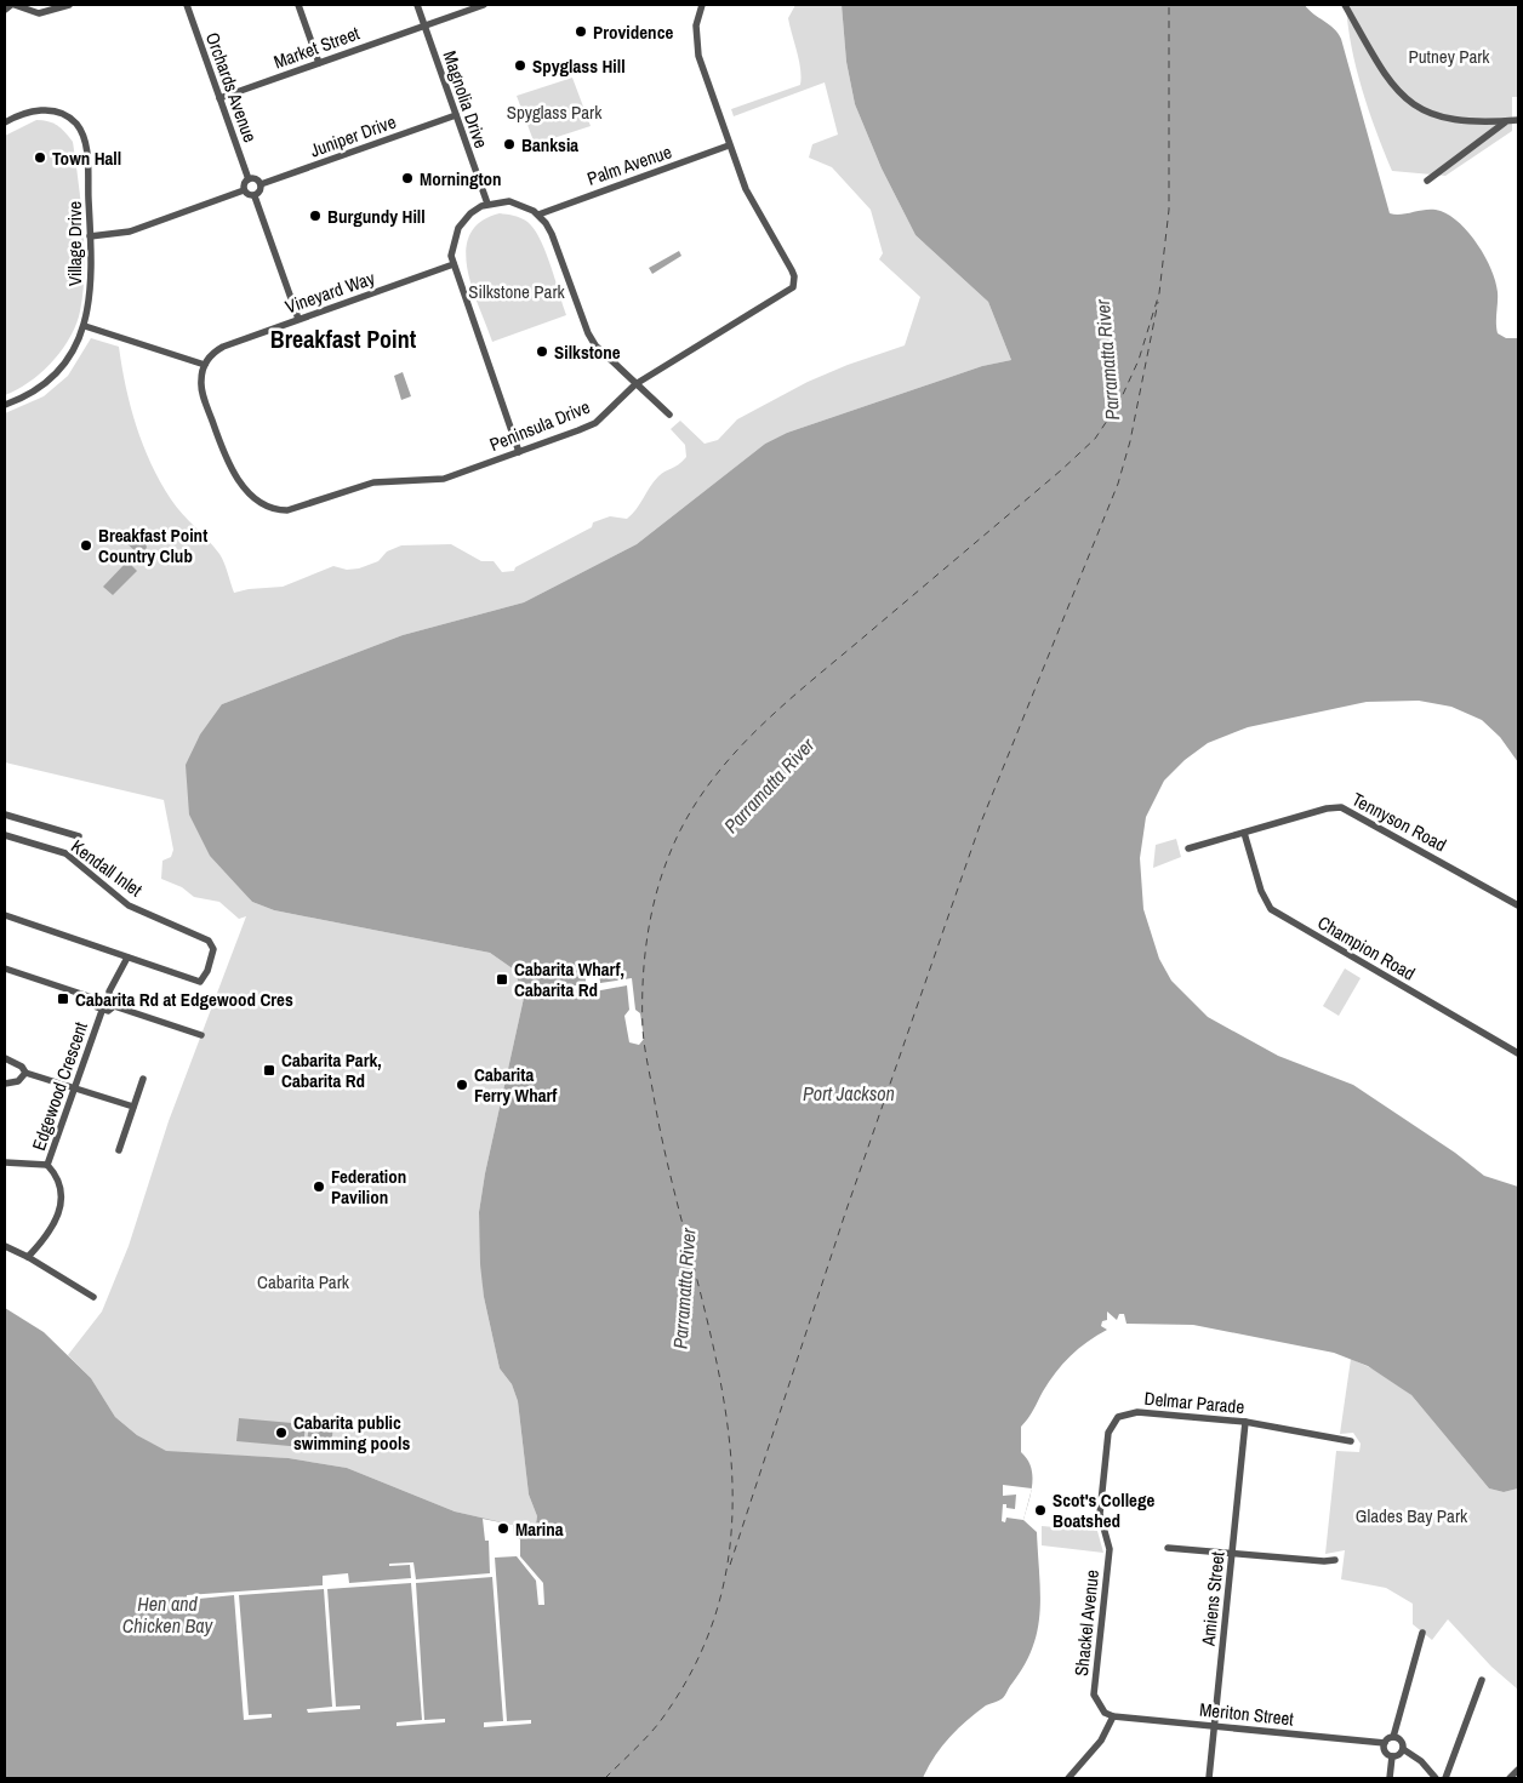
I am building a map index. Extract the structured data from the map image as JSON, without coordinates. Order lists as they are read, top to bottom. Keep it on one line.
{"streets":{"street":["Market Street","Orchards Avenue","Magnolia Drive","Juniper Drive","Palm Avenue","Village Drive","Vineyard Way","Peninsula Drive","Tennyson Road","Kendall Inlet","Champion Road","Edgewood Crescent","Delmar Parade","Amiens Street","Shackel Avenue","Meriton Street"]},"crossings":[["Market Street","Orchards Avenue"],["Market Street","Magnolia Drive"],["Orchards Avenue","Juniper Drive"],["Magnolia Drive","Juniper Drive"],["Palm Avenue","Peninsula Drive"],["Vineyard Way","Peninsula Drive"],["Tennyson Road","Champion Road"],["Delmar Parade","Amiens Street"],["Delmar Parade","Shackel Avenue"],["Amiens Street","Meriton Street"],["Shackel Avenue","Meriton Street"]],"districts":["Breakfast Point"],"water":["Parramatta River","Port Jackson","Hen and Chicken Bay"],"parks":["Putney Park","Spyglass Park","Silkstone Park","Cabarita Park","Glades Bay Park"],"places":{"other":["Providence","Spyglass Hill","Banksia","Town Hall","Mornington","Burgundy Hill","Silkstone","Breakfast Point Country Club","Cabarita Ferry Wharf","Federation Pavilion","Cabarita public swimming pools","Scot's College Boatshed","Marina"],"transit":["Cabarita Wharf, Cabarita Rd","Cabarita Rd at Edgewood Cres","Cabarita Park, Cabarita Rd"]}}
